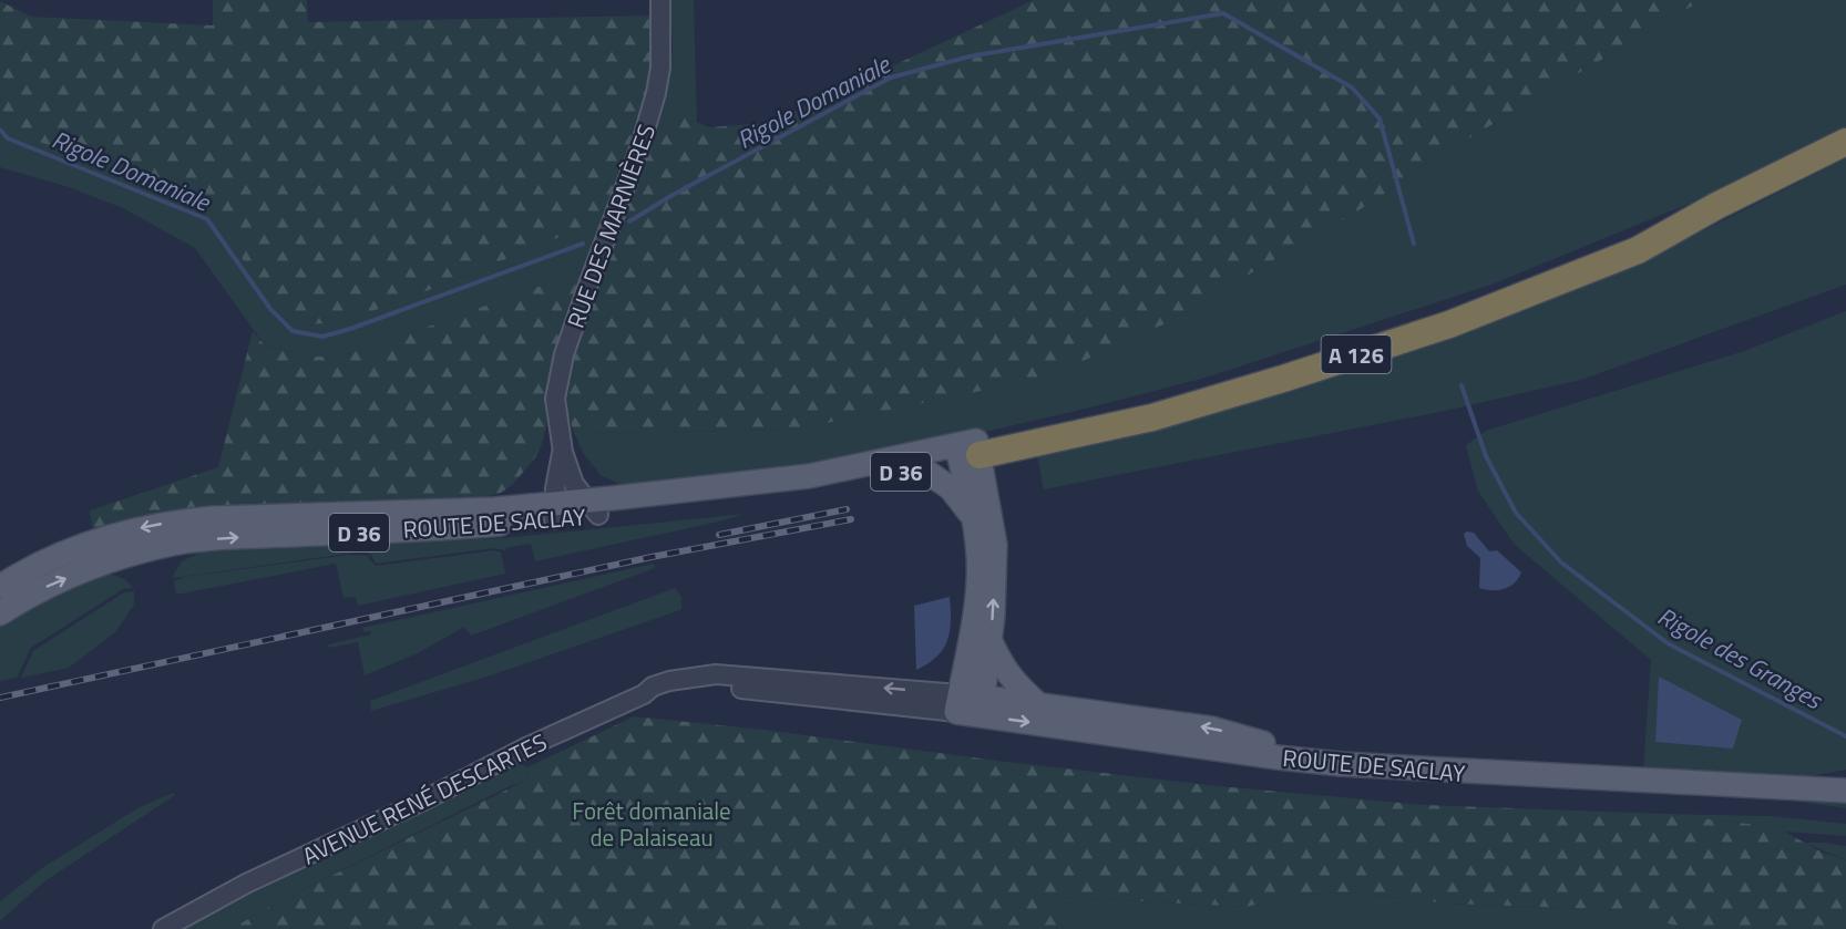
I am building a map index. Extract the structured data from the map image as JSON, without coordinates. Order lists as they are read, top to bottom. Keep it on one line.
{"streets":{"highway":["A 126"],"main road":["D 36","ROUTE DE SACLAY"],"street":["RUE DES MARNIÈRES","AVENUE RENÉ DESCARTES"]},"crossings":[["RUE DES MARNIÈRES","ROUTE DE SACLAY"],["A 126","D 36"],["A 126","ROUTE DE SACLAY"],["D 36","ROUTE DE SACLAY"],["D 36","AVENUE RENÉ DESCARTES"],["ROUTE DE SACLAY","AVENUE RENÉ DESCARTES"]],"water":["Rigole Domaniale","Rigole des Granges"],"parks":["Forêt domaniale de Palaiseau"]}
